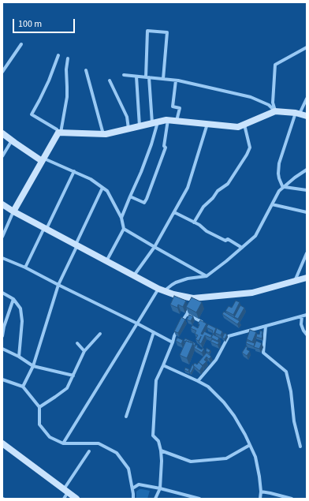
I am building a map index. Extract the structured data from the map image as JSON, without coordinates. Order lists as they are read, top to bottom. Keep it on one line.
{"scale_bar":"100 m"}
